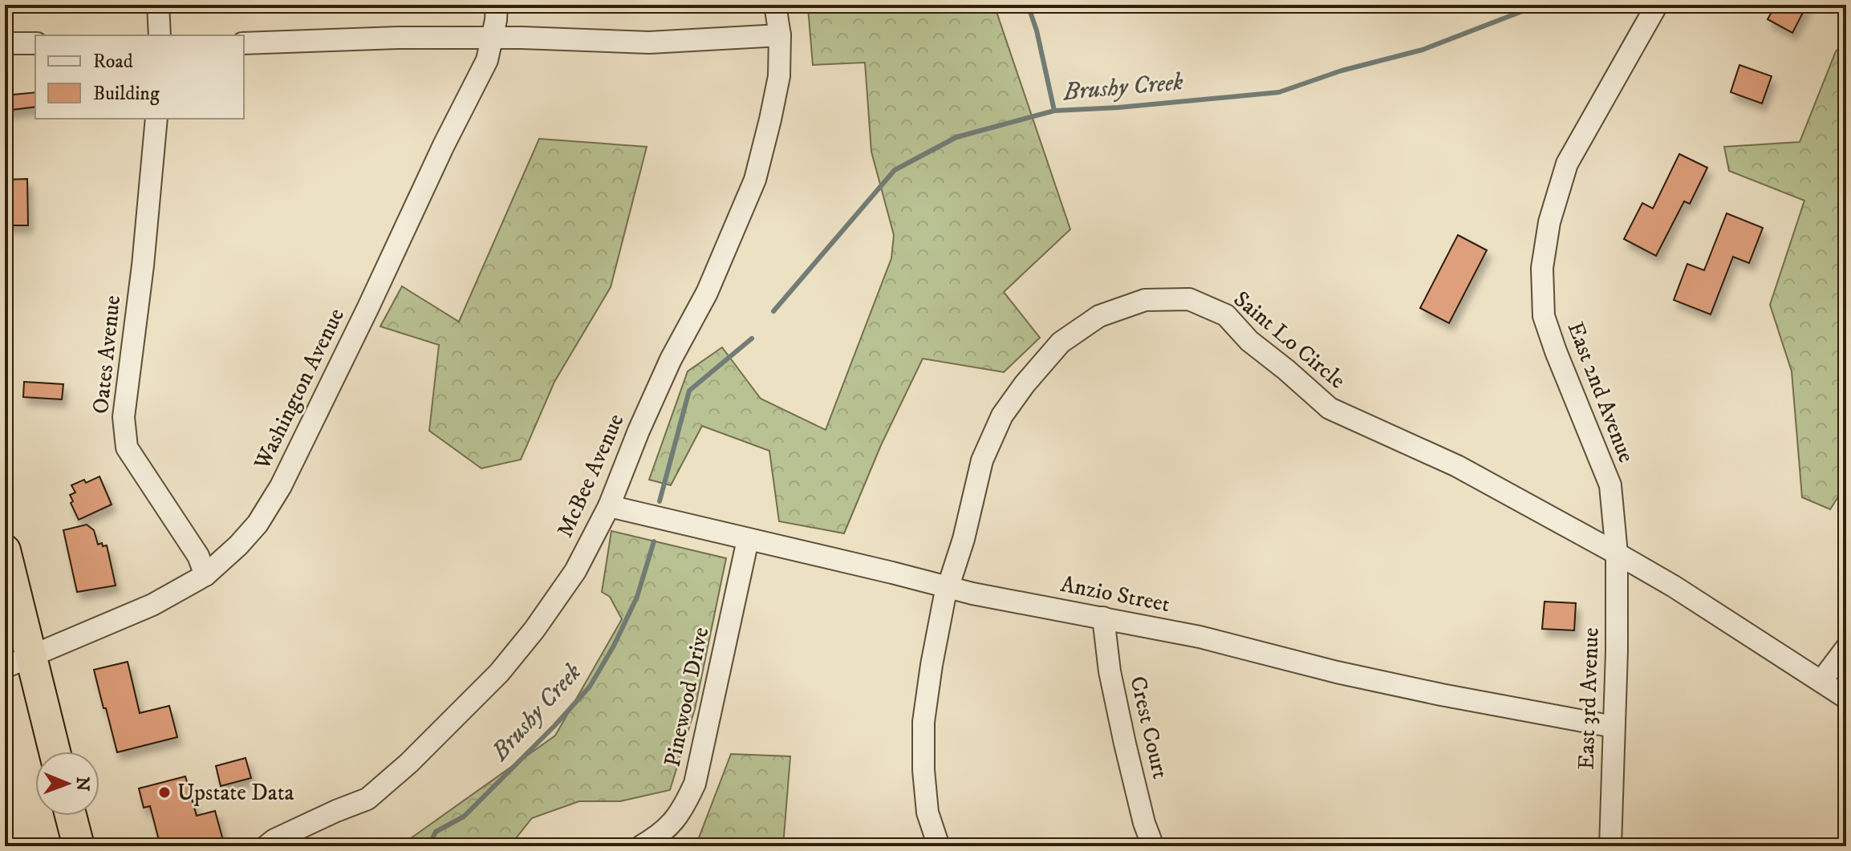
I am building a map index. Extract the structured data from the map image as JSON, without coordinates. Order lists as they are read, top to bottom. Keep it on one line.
{"streets":{"street":["Saint Lo Circle","Oates Avenue","Washington Avenue","East 2nd Avenue","McBee Avenue","Anzio Street","Pinewood Drive","East 3rd Avenue","Crest Court"]},"crossings":[["Saint Lo Circle","East 2nd Avenue"],["Saint Lo Circle","Anzio Street"],["Saint Lo Circle","East 3rd Avenue"],["Oates Avenue","Washington Avenue"],["East 2nd Avenue","East 3rd Avenue"],["McBee Avenue","Anzio Street"],["Anzio Street","Pinewood Drive"],["Anzio Street","East 3rd Avenue"],["Anzio Street","Crest Court"]],"water":["Brushy Creek"],"places":["Upstate Data"],"legend":["Road","Building"],"north":"right"}
